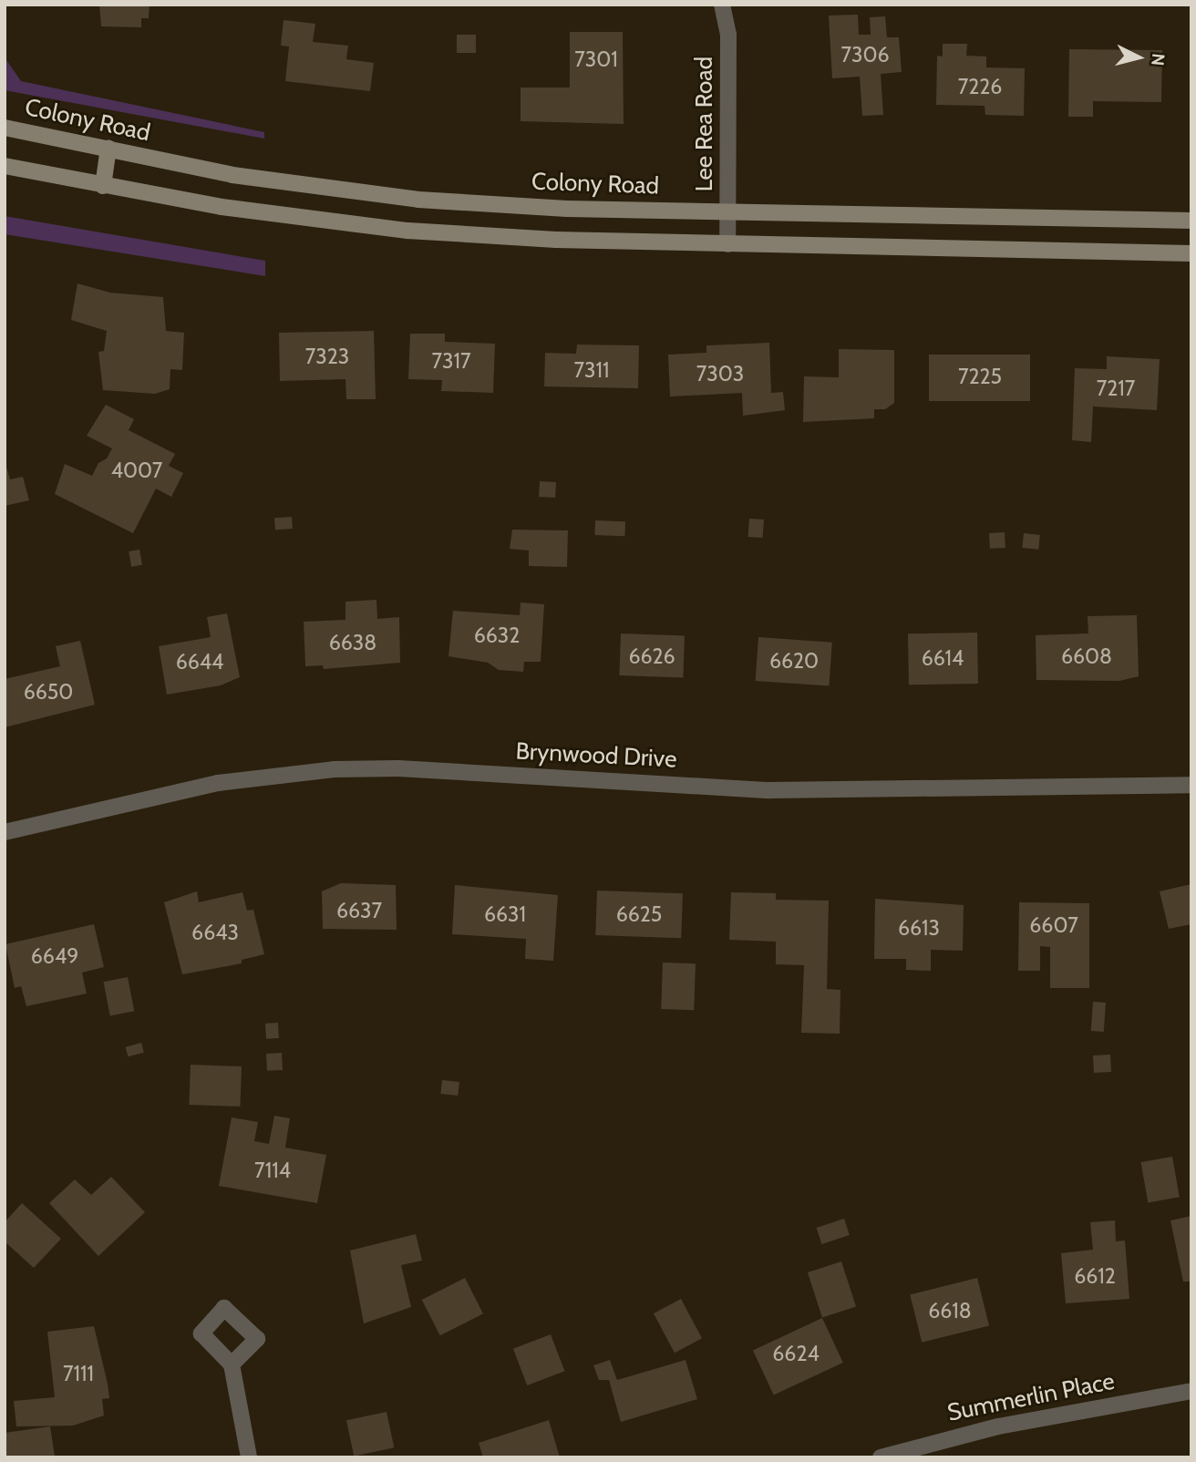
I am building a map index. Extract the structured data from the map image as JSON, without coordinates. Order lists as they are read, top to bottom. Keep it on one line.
{"streets":{"main road":["Colony Road"],"street":["Lee Rea Road","Brynwood Drive","Summerlin Place"]},"crossings":[["Colony Road","Lee Rea Road"]],"house_numbers":["7306","7301","7226","7323","7317","7311","7303","7225","7217","4007","6632","6638","6626","6608","6614","6620","6644","6650","6637","6631","6625","6607","6613","6643","6649","7114","6612","6618","6624","7111"],"north":"right"}
